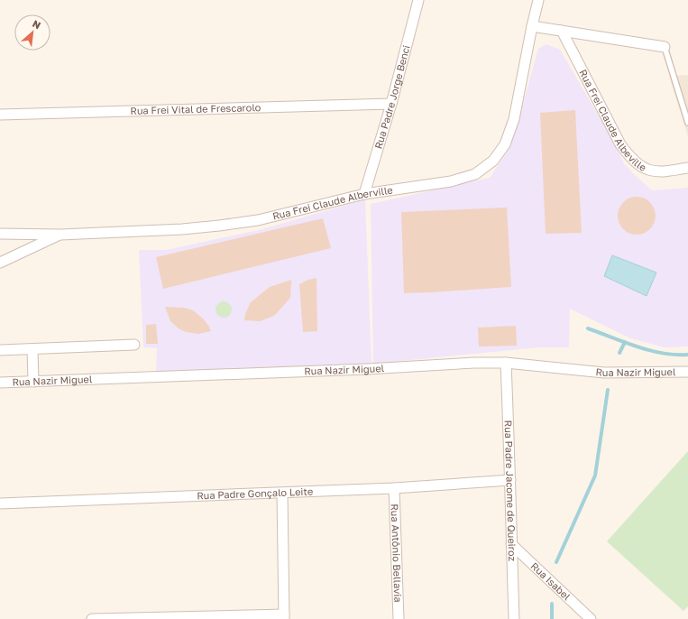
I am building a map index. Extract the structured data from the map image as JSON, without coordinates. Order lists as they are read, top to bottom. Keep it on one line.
{"streets":{"street":["Rua Padre Jorge Benci","Rua Frei Vital de Frescarolo","Rua Frei Claude Albeville","Rua Frei Claude Alberville","Rua Nazir Miguel","Rua Padre Jacome de Queiroz","Rua Padre Gonçalo Leite","Rua Antônio Bellavia","Rua Isabel"]},"crossings":[["Rua Padre Jorge Benci","Rua Frei Vital de Frescarolo"],["Rua Padre Jorge Benci","Rua Frei Claude Alberville"],["Rua Nazir Miguel","Rua Padre Jacome de Queiroz"],["Rua Padre Jacome de Queiroz","Rua Padre Gonçalo Leite"],["Rua Padre Jacome de Queiroz","Rua Isabel"],["Rua Padre Gonçalo Leite","Rua Antônio Bellavia"]],"north":"top right"}
